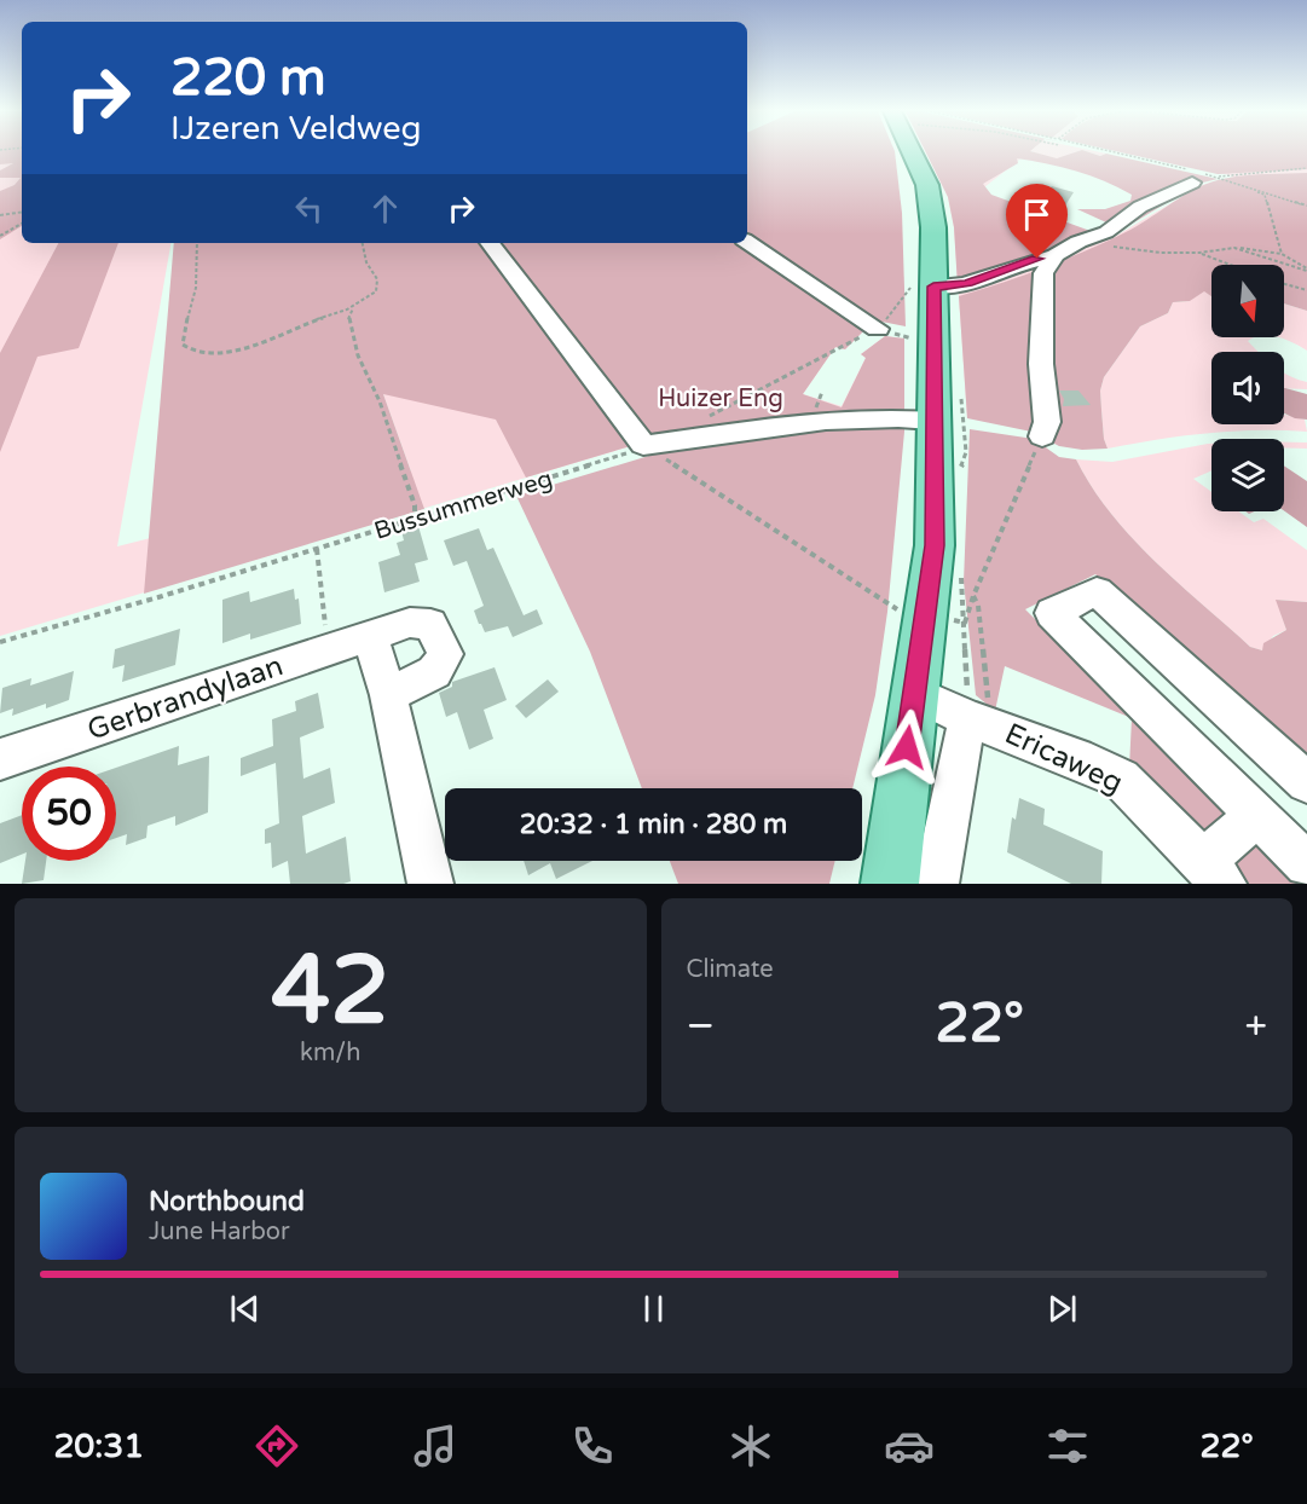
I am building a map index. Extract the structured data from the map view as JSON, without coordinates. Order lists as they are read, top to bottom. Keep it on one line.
{"streets":{"street":["Gerbrandylaan","Ericaweg"],"path":["Bussummerweg"]},"parks":["Huizer Eng"],"north":"bottom","page":{"turn":["220 m","IJzeren Veldweg"],"limit":"50","trip":"20:32 · 1 min · 280 m","tile":[["42","km/h"],"Climate"],"heat":["−","22°","+"],"song":["Northbound","June Harbor"],"tabs":["20:31","22°"]}}
